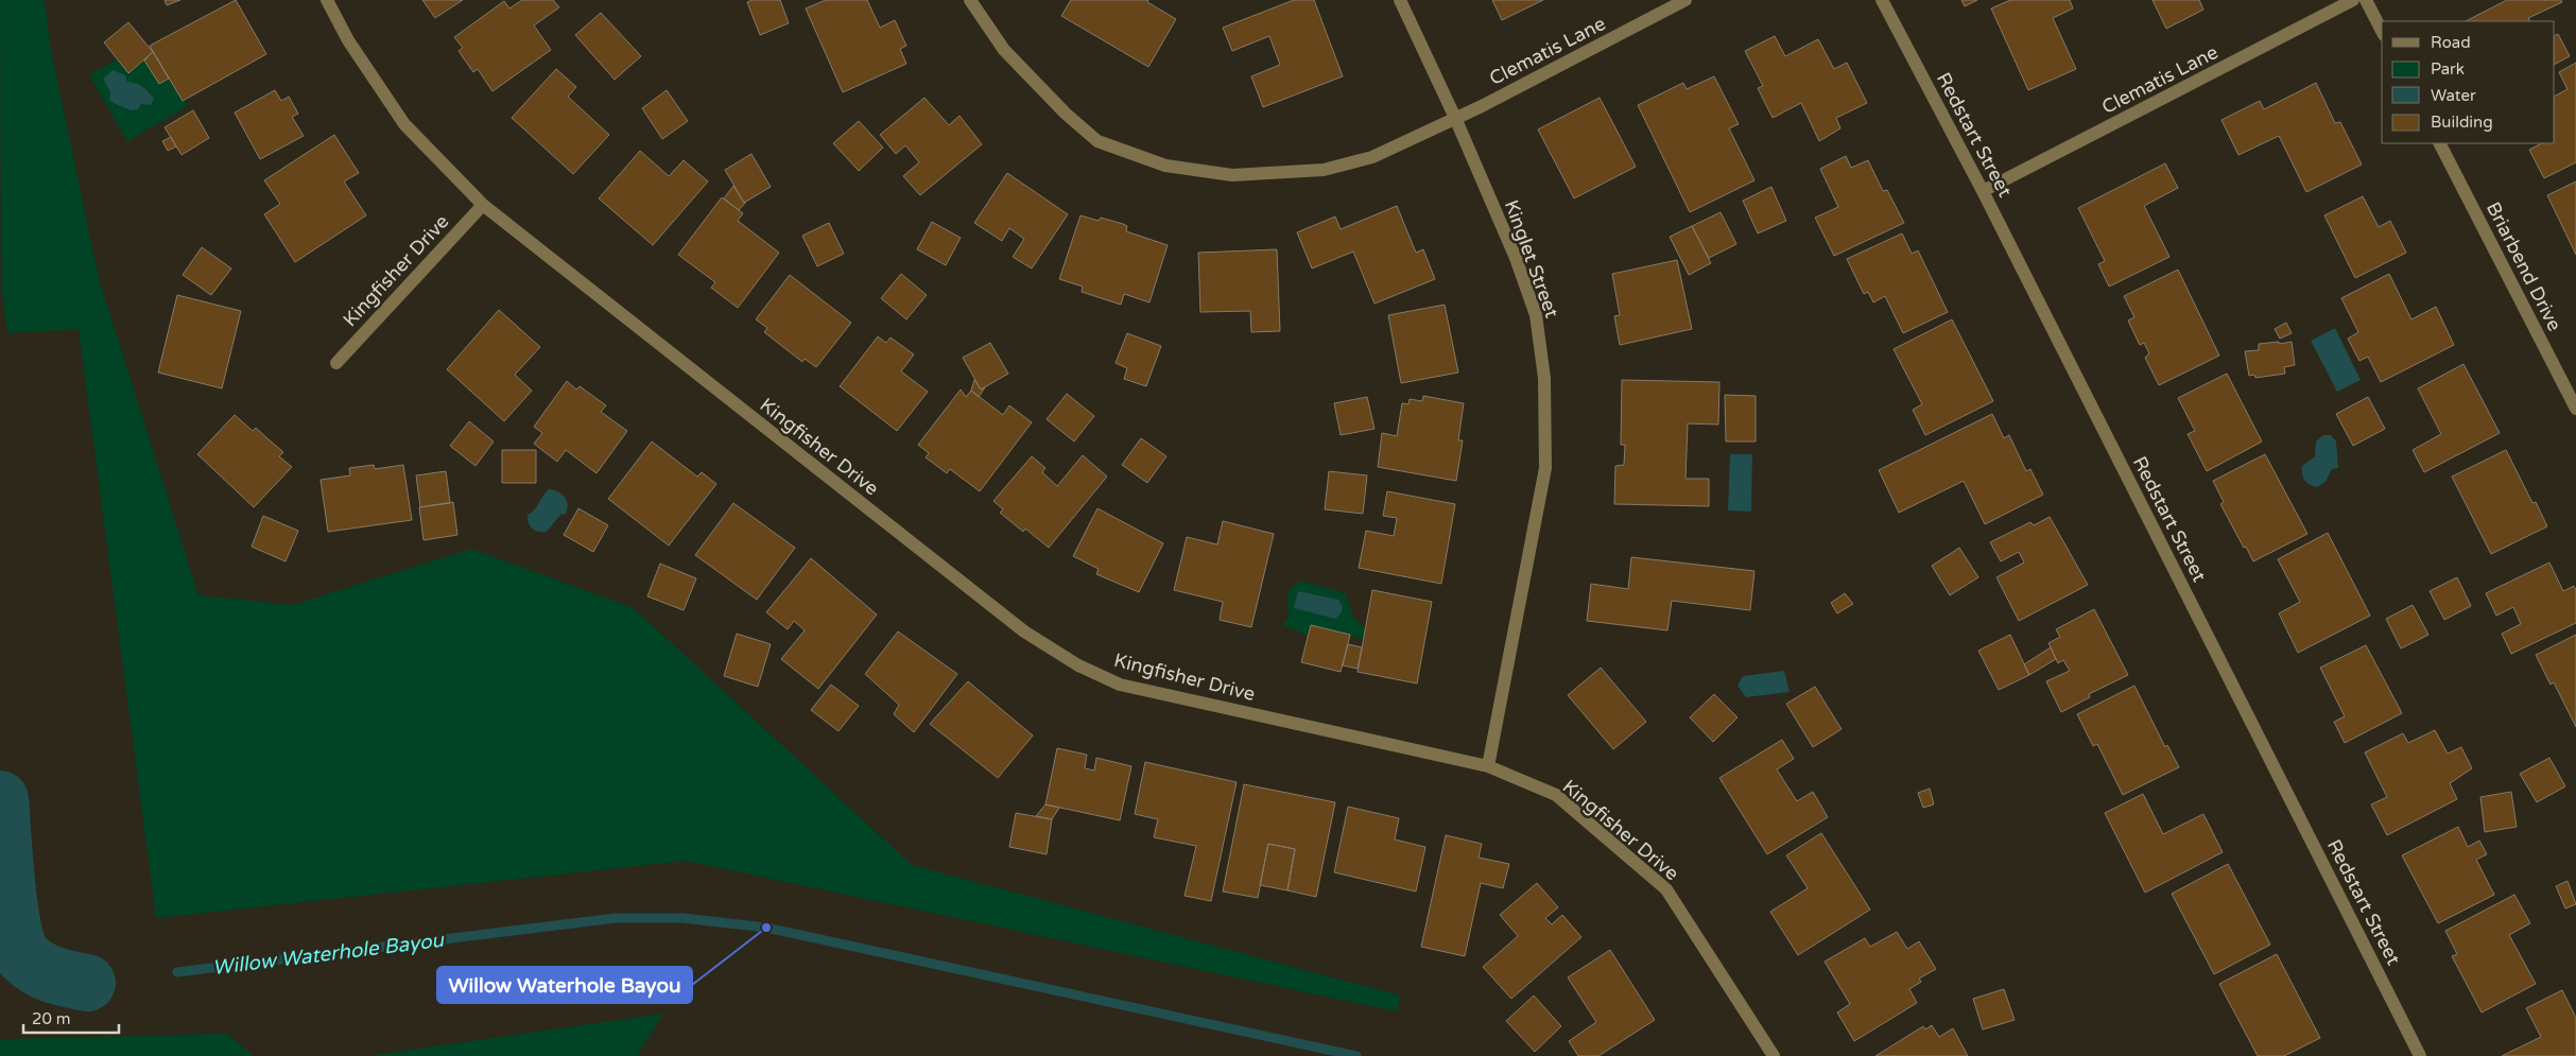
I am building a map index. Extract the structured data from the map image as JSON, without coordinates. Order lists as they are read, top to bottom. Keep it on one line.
{"streets":{"street":["Clematis Lane","Redstart Street","Kinglet Street","Briarbend Drive","Kingfisher Drive"]},"crossings":[["Clematis Lane","Redstart Street"],["Clematis Lane","Kinglet Street"],["Kinglet Street","Kingfisher Drive"]],"water":["Willow Waterhole Bayou"],"places":["Willow Waterhole Bayou"],"legend":["Road","Park","Water","Building"],"scale_bar":"20 m"}
